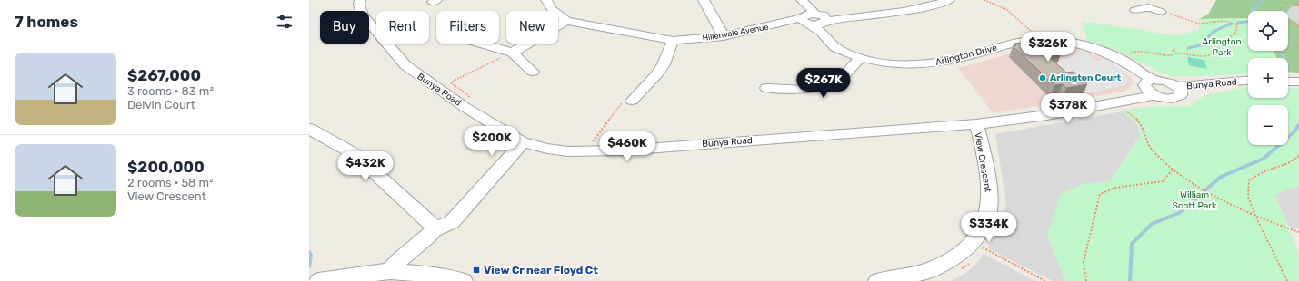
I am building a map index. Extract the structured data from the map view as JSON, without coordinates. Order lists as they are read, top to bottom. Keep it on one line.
{"streets":{"street":["Hillenvale Avenue","Arlington Drive","Bunya Road","View Crescent"]},"crossings":[["Hillenvale Avenue","Arlington Drive"],["Bunya Road","View Crescent"]],"parks":["Arlington Park","William Scott Park"],"places":{"other":["Arlington Court"],"transit":["View Cr near Floyd Ct"]},"page":{"heading":"7 homes","map_buttons":["+","−"],"chip":["Buy","Rent","Filters","New"],"price":["$326K","$267K","$378K","$200K","$460K","$432K","$334K"],"list":[{"name":"$267,000","note":"3 rooms · 83 m² · Delvin Court"},{"name":"$200,000","note":"2 rooms · 58 m² · View Crescent"}]}}
